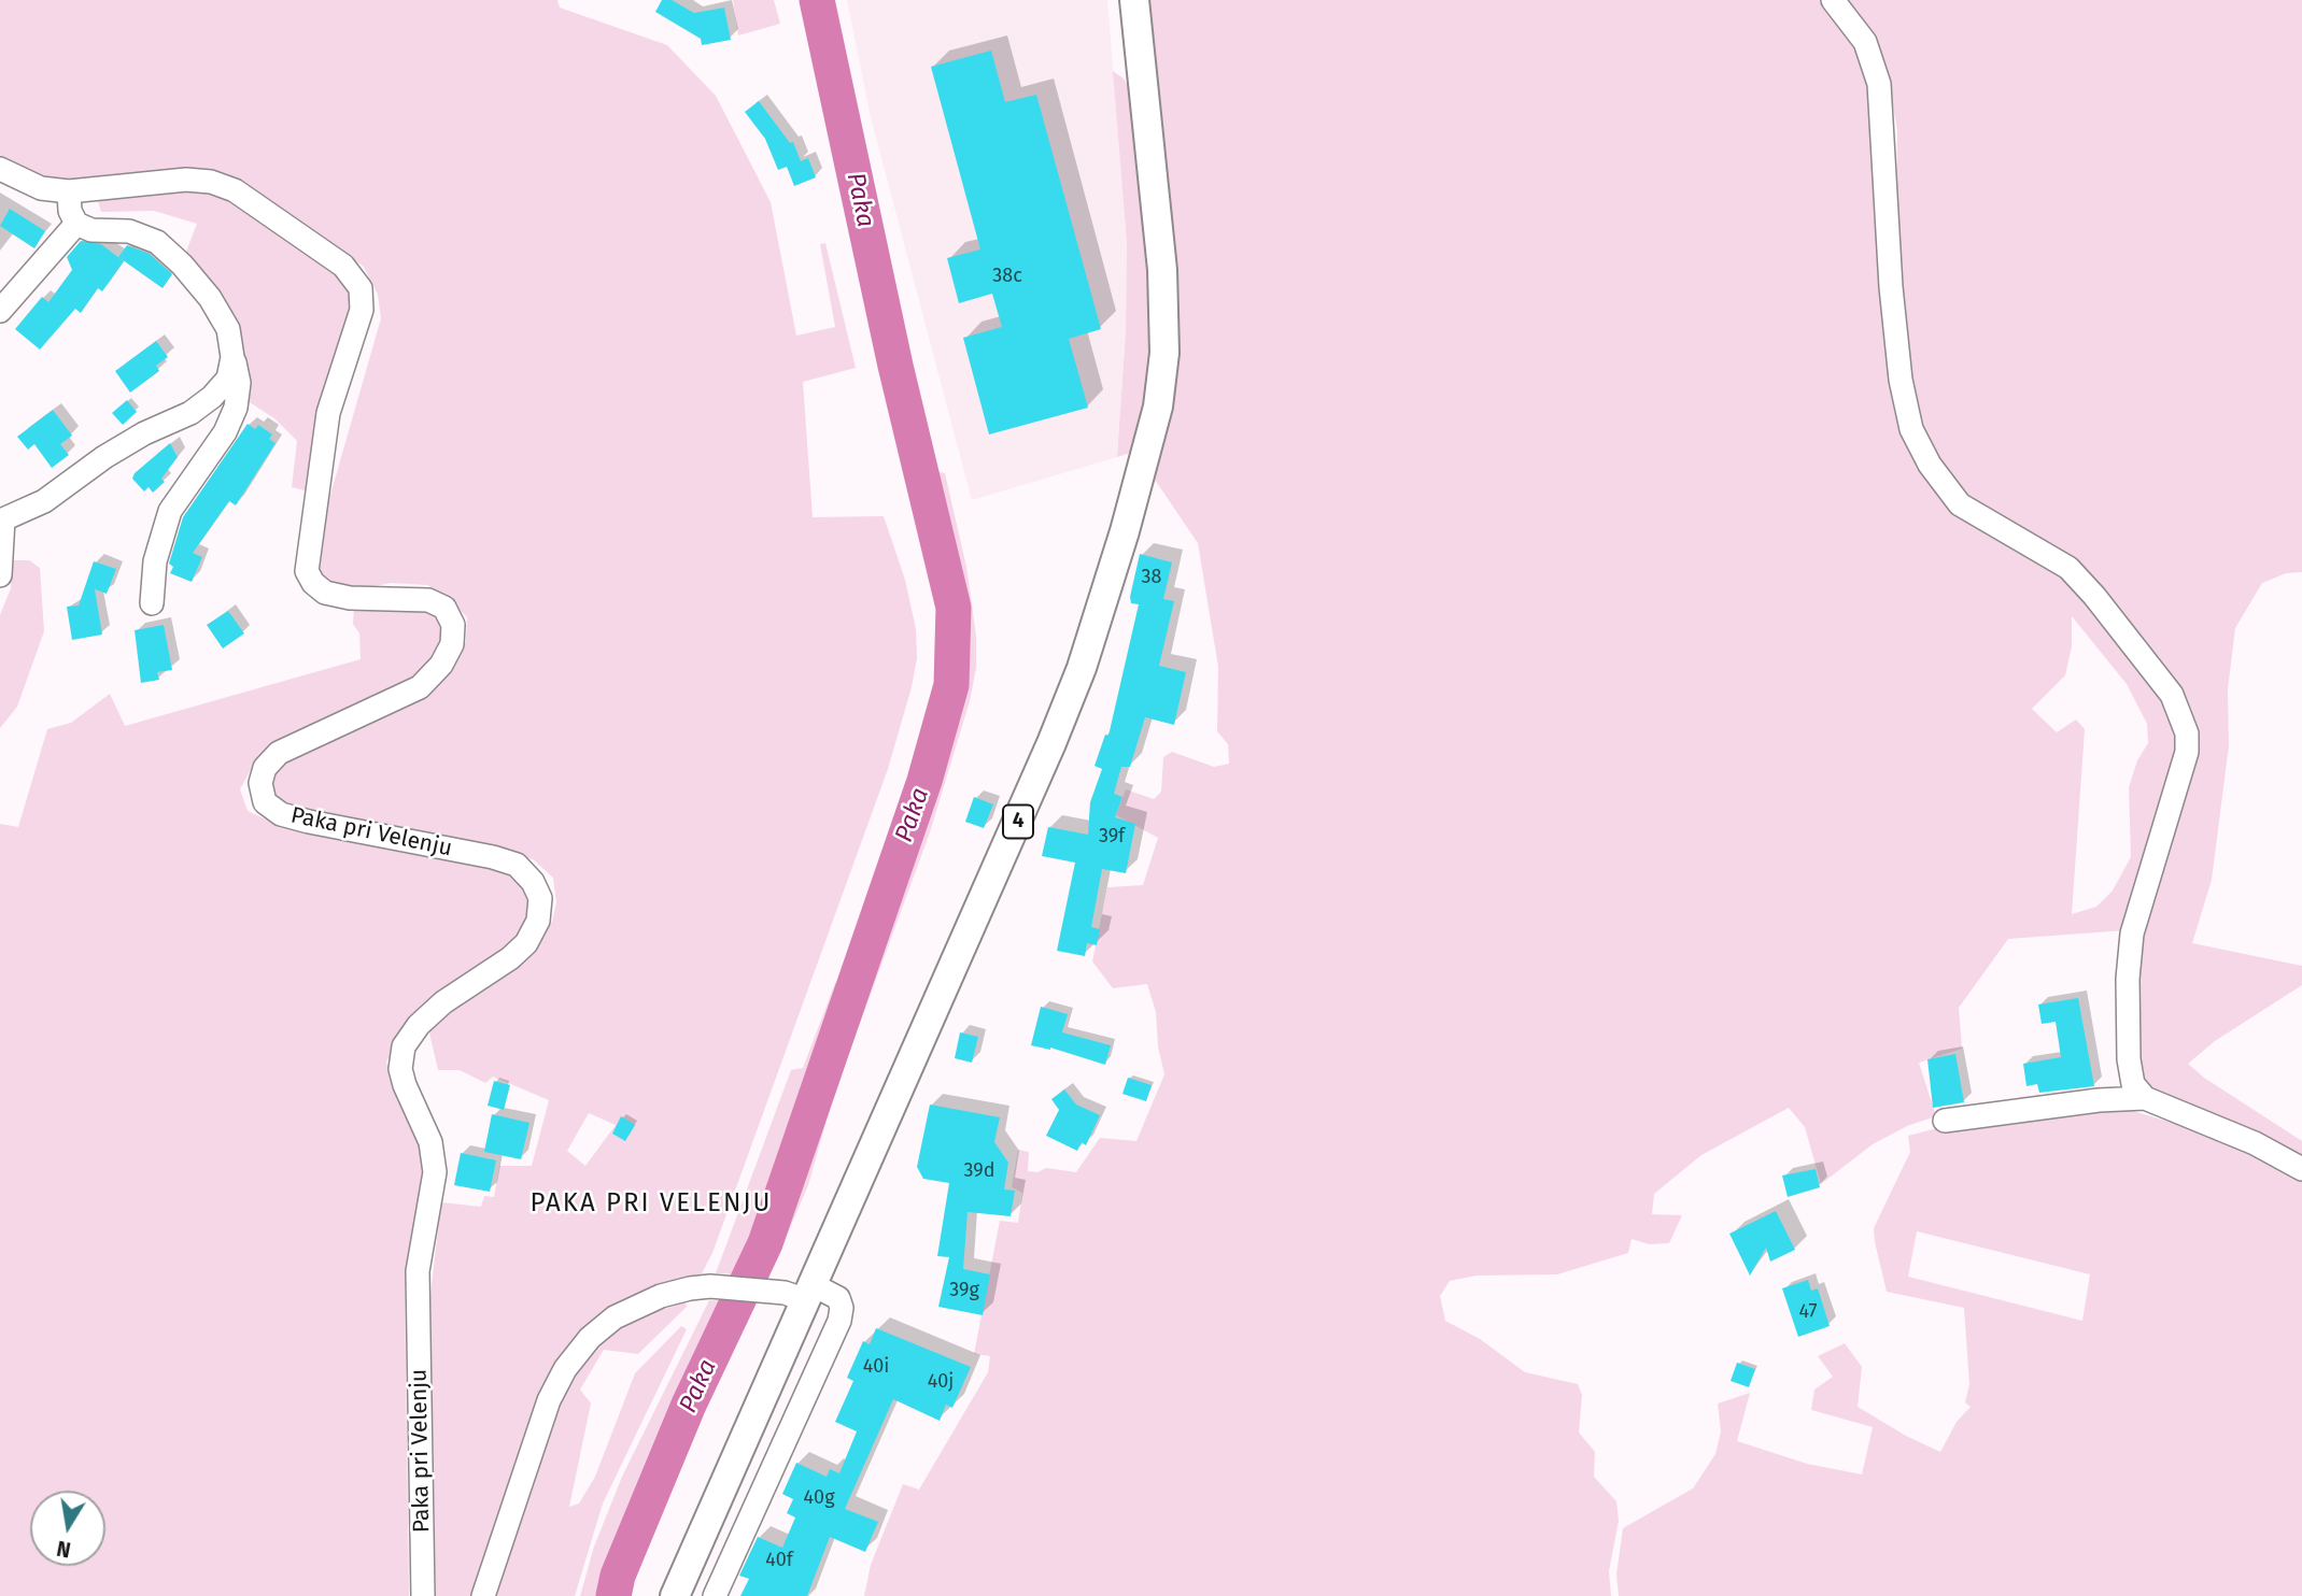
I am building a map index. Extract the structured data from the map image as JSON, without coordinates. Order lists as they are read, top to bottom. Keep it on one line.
{"streets":{"main road":["4"],"street":["Paka pri Velenju"]},"districts":["PAKA PRI VELENJU"],"water":["Paka"],"house_numbers":["38c","38","39f","39d","39g","47","40i","40j","40g","40f"],"north":"bottom"}
